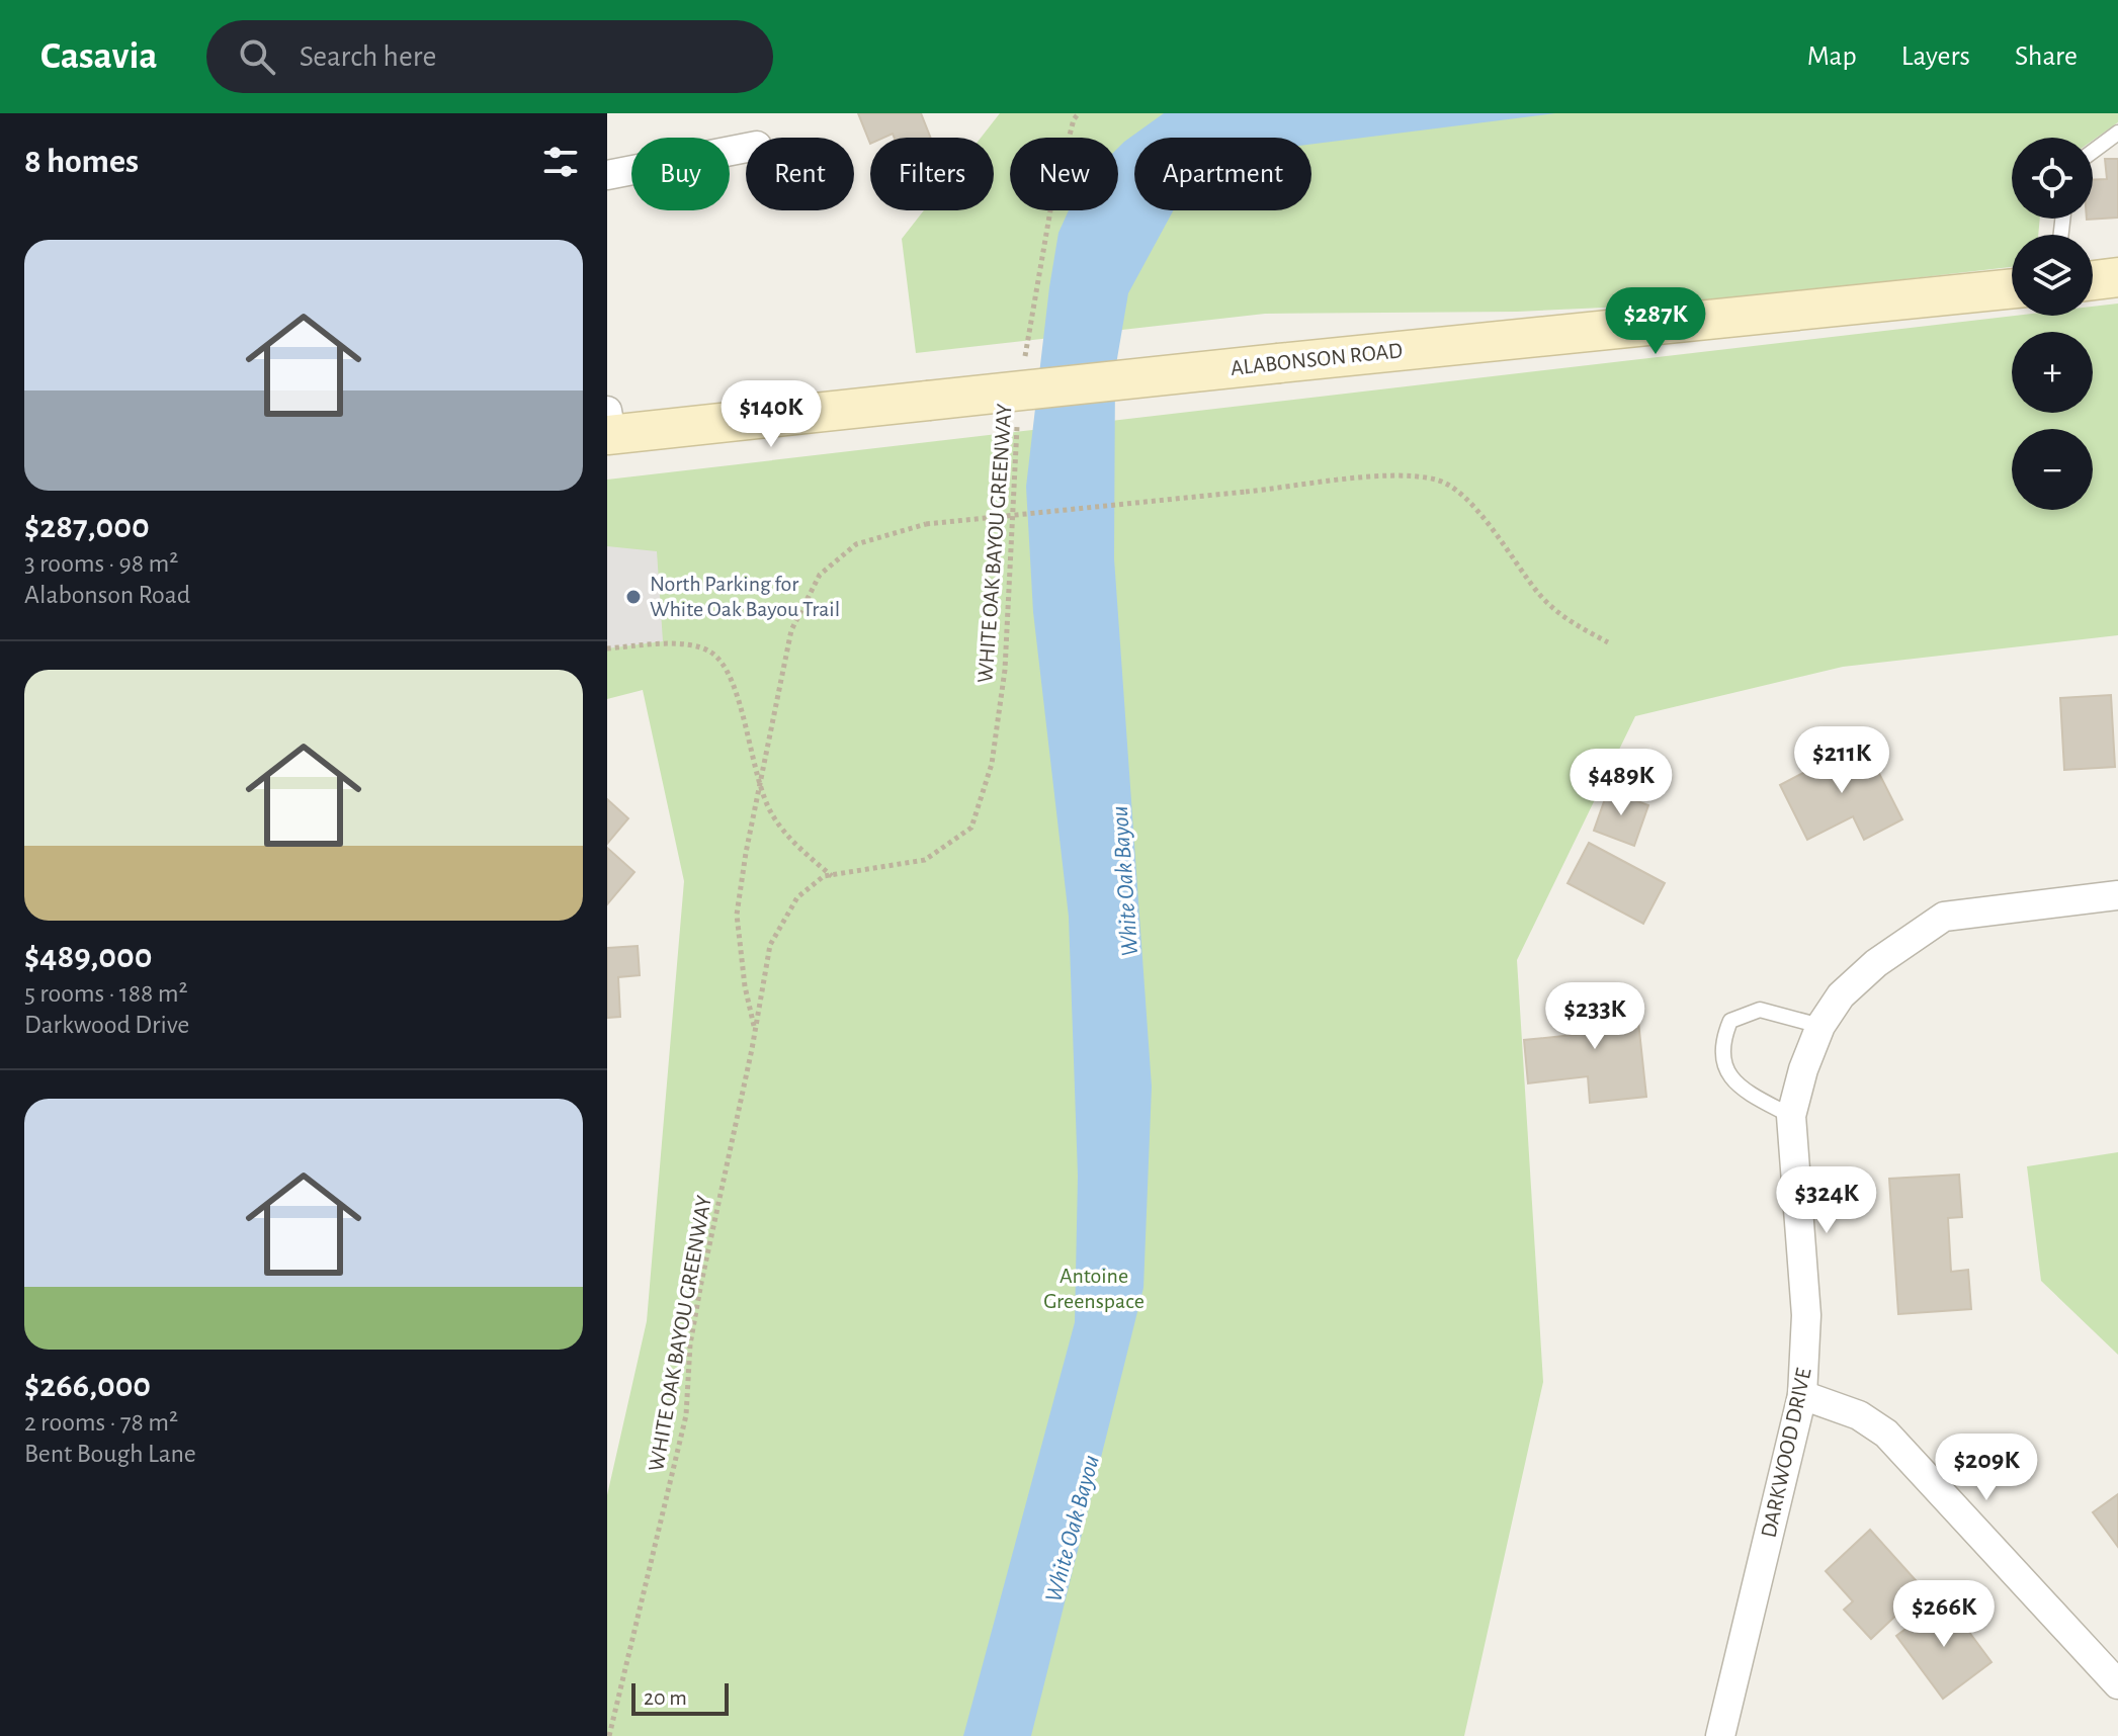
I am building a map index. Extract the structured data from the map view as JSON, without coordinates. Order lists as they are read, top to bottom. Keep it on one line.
{"streets":{"street":["ALABONSON ROAD","DARKWOOD DRIVE"],"path":["WHITE OAK BAYOU GREENWAY"]},"water":["White Oak Bayou"],"parks":["Antoine Greenspace"],"places":["North Parking for White Oak Bayou Trail"],"scale_bar":"20 m","page":{"header":"Casavia","search":"Search here","nav":["Map","Layers","Share"],"heading":"8 homes","map_buttons":["+","−"],"chip":["Buy","Rent","Filters","New","Apartment"],"list":[{"name":"$287,000","note":"3 rooms · 98 m² · Alabonson Road"},{"name":"$489,000","note":"5 rooms · 188 m² · Darkwood Drive"},{"name":"$266,000","note":"2 rooms · 78 m² · Bent Bough Lane"}],"price":["$287K","$140K","$211K","$489K","$233K","$324K","$209K","$266K"],"scale":"20 m"}}
